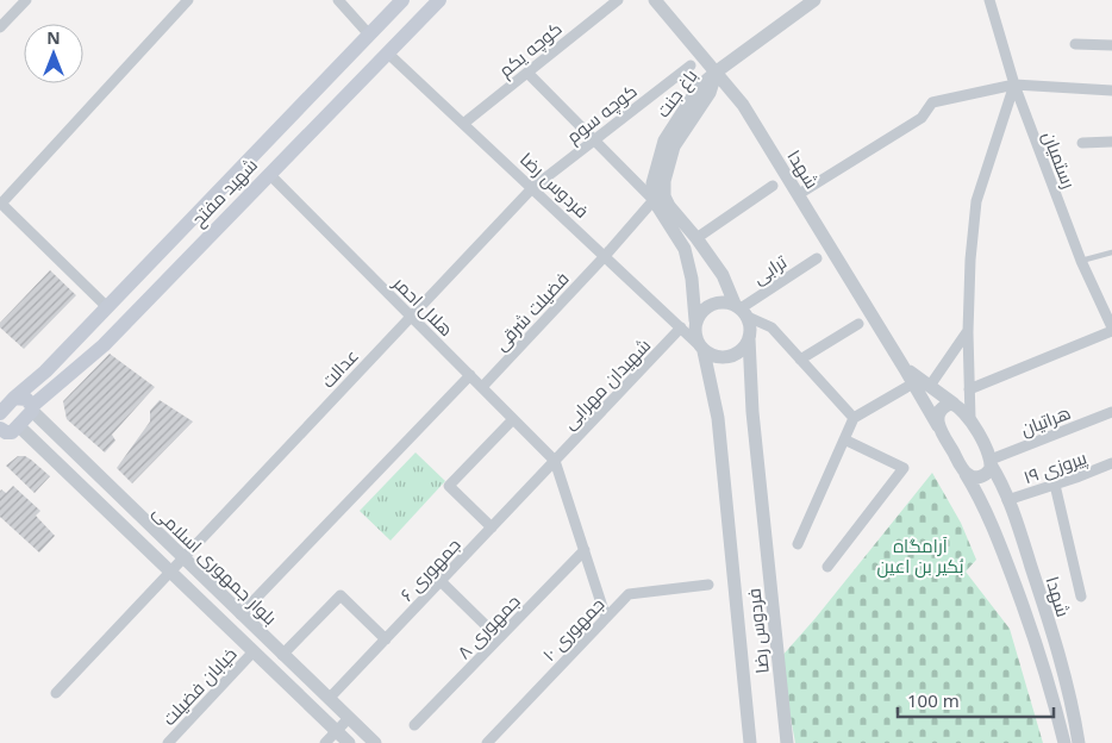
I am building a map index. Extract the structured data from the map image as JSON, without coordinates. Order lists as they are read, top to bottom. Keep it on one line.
{"streets":{"main road":["شهید مفتح"],"street":["کوچه یکم","باغ جنت","کوچه سوم","رستمیان","شهدا","فردوس رضا","ترابی","هلال احمر","فضیلت شرقی","عدالت","شهیدان مهرابی","هراتیان","پیروزی ۱۹","بلوار جمهوری اسلامی","جمهوری ۶","جمهوری ۸","جمهوری ۱۰","خیابان فضیلت"]},"crossings":[["کوچه یکم","فردوس رضا"],["باغ جنت","شهدا"],["باغ جنت","فردوس رضا"],["باغ جنت","ترابی"],["باغ جنت","فضیلت شرقی"],["کوچه سوم","فردوس رضا"],["کوچه سوم","عدالت"],["شهدا","هراتیان"],["شهدا","پیروزی ۱۹"],["فردوس رضا","شهید مفتح"],["فردوس رضا","ترابی"],["فردوس رضا","فضیلت شرقی"],["فردوس رضا","عدالت"],["فردوس رضا","شهیدان مهرابی"],["شهید مفتح","هلال احمر"],["شهید مفتح","بلوار جمهوری اسلامی"],["هلال احمر","فضیلت شرقی"],["هلال احمر","عدالت"],["هلال احمر","شهیدان مهرابی"],["هلال احمر","جمهوری ۶"],["عدالت","بلوار جمهوری اسلامی"],["شهیدان مهرابی","جمهوری ۶"],["بلوار جمهوری اسلامی","جمهوری ۶"],["بلوار جمهوری اسلامی","خیابان فضیلت"]],"parks":["آرامگاه بُکیر بن اعین"],"scale_bar":"100 m","north":"top"}
